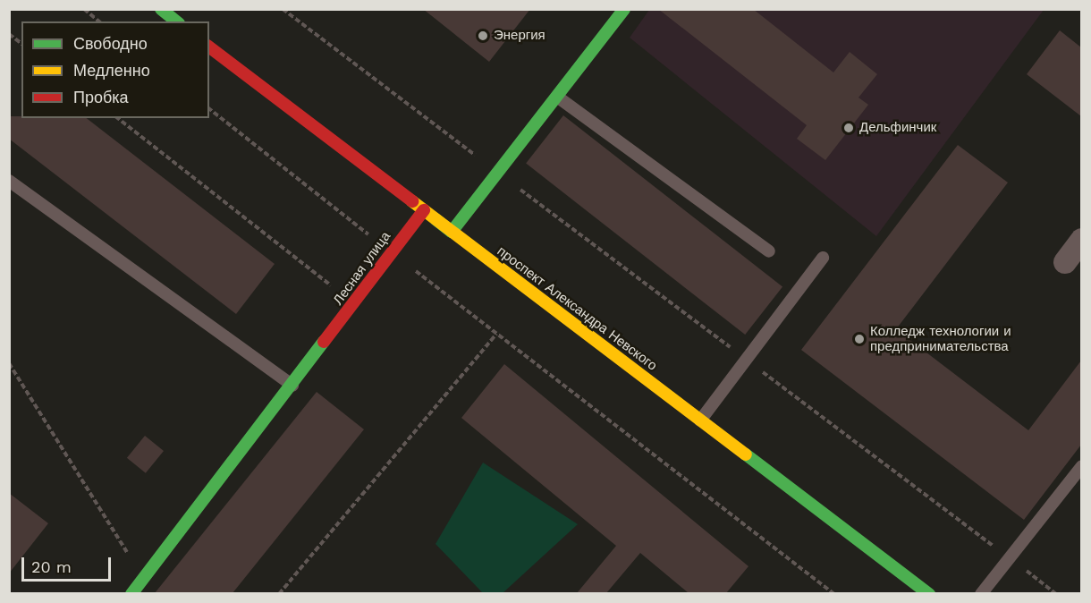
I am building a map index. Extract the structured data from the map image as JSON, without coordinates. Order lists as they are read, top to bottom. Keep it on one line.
{"streets":{"main road":["Лесная улица","проспект Александра Невского"]},"places":["Энергия","Дельфинчик","Колледж технологии и предпринимательства"],"legend":["Свободно","Медленно","Пробка"],"scale_bar":"20 m"}
